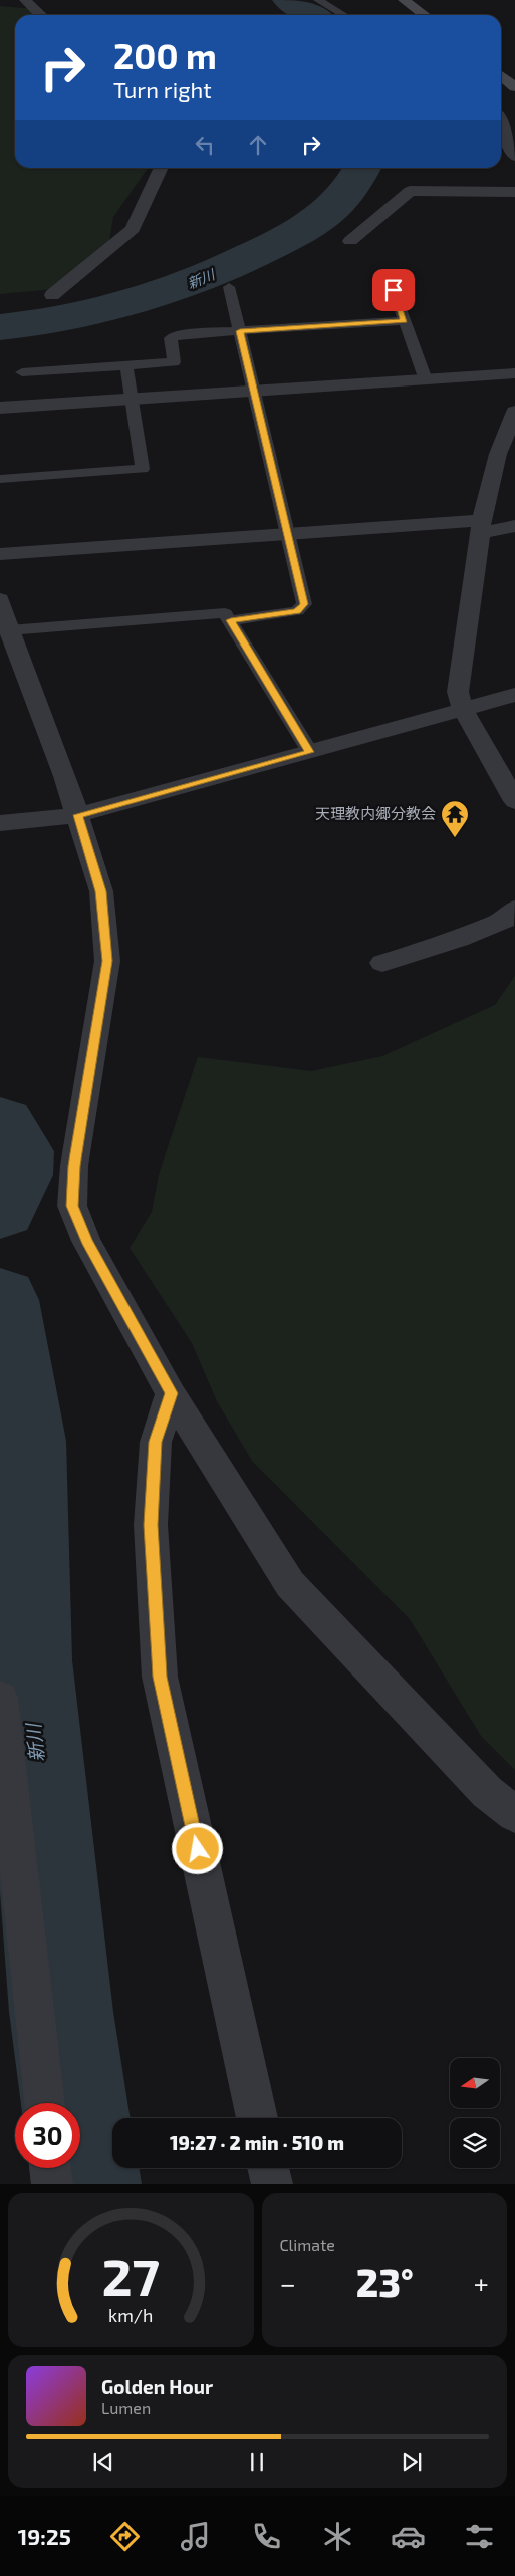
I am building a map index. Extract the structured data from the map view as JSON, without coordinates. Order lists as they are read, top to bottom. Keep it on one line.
{"water":["新川"],"places":{"temple":["天理教内郷分教会"]},"north":"left","page":{"turn":["200 m","Turn right"],"limit":"30","trip":"19:27 · 2 min · 510 m","tile":"Climate","heat":["−","23°","+"],"song":["Golden Hour","Lumen"],"tabs":"19:25","gauge":["27","km/h"]}}
